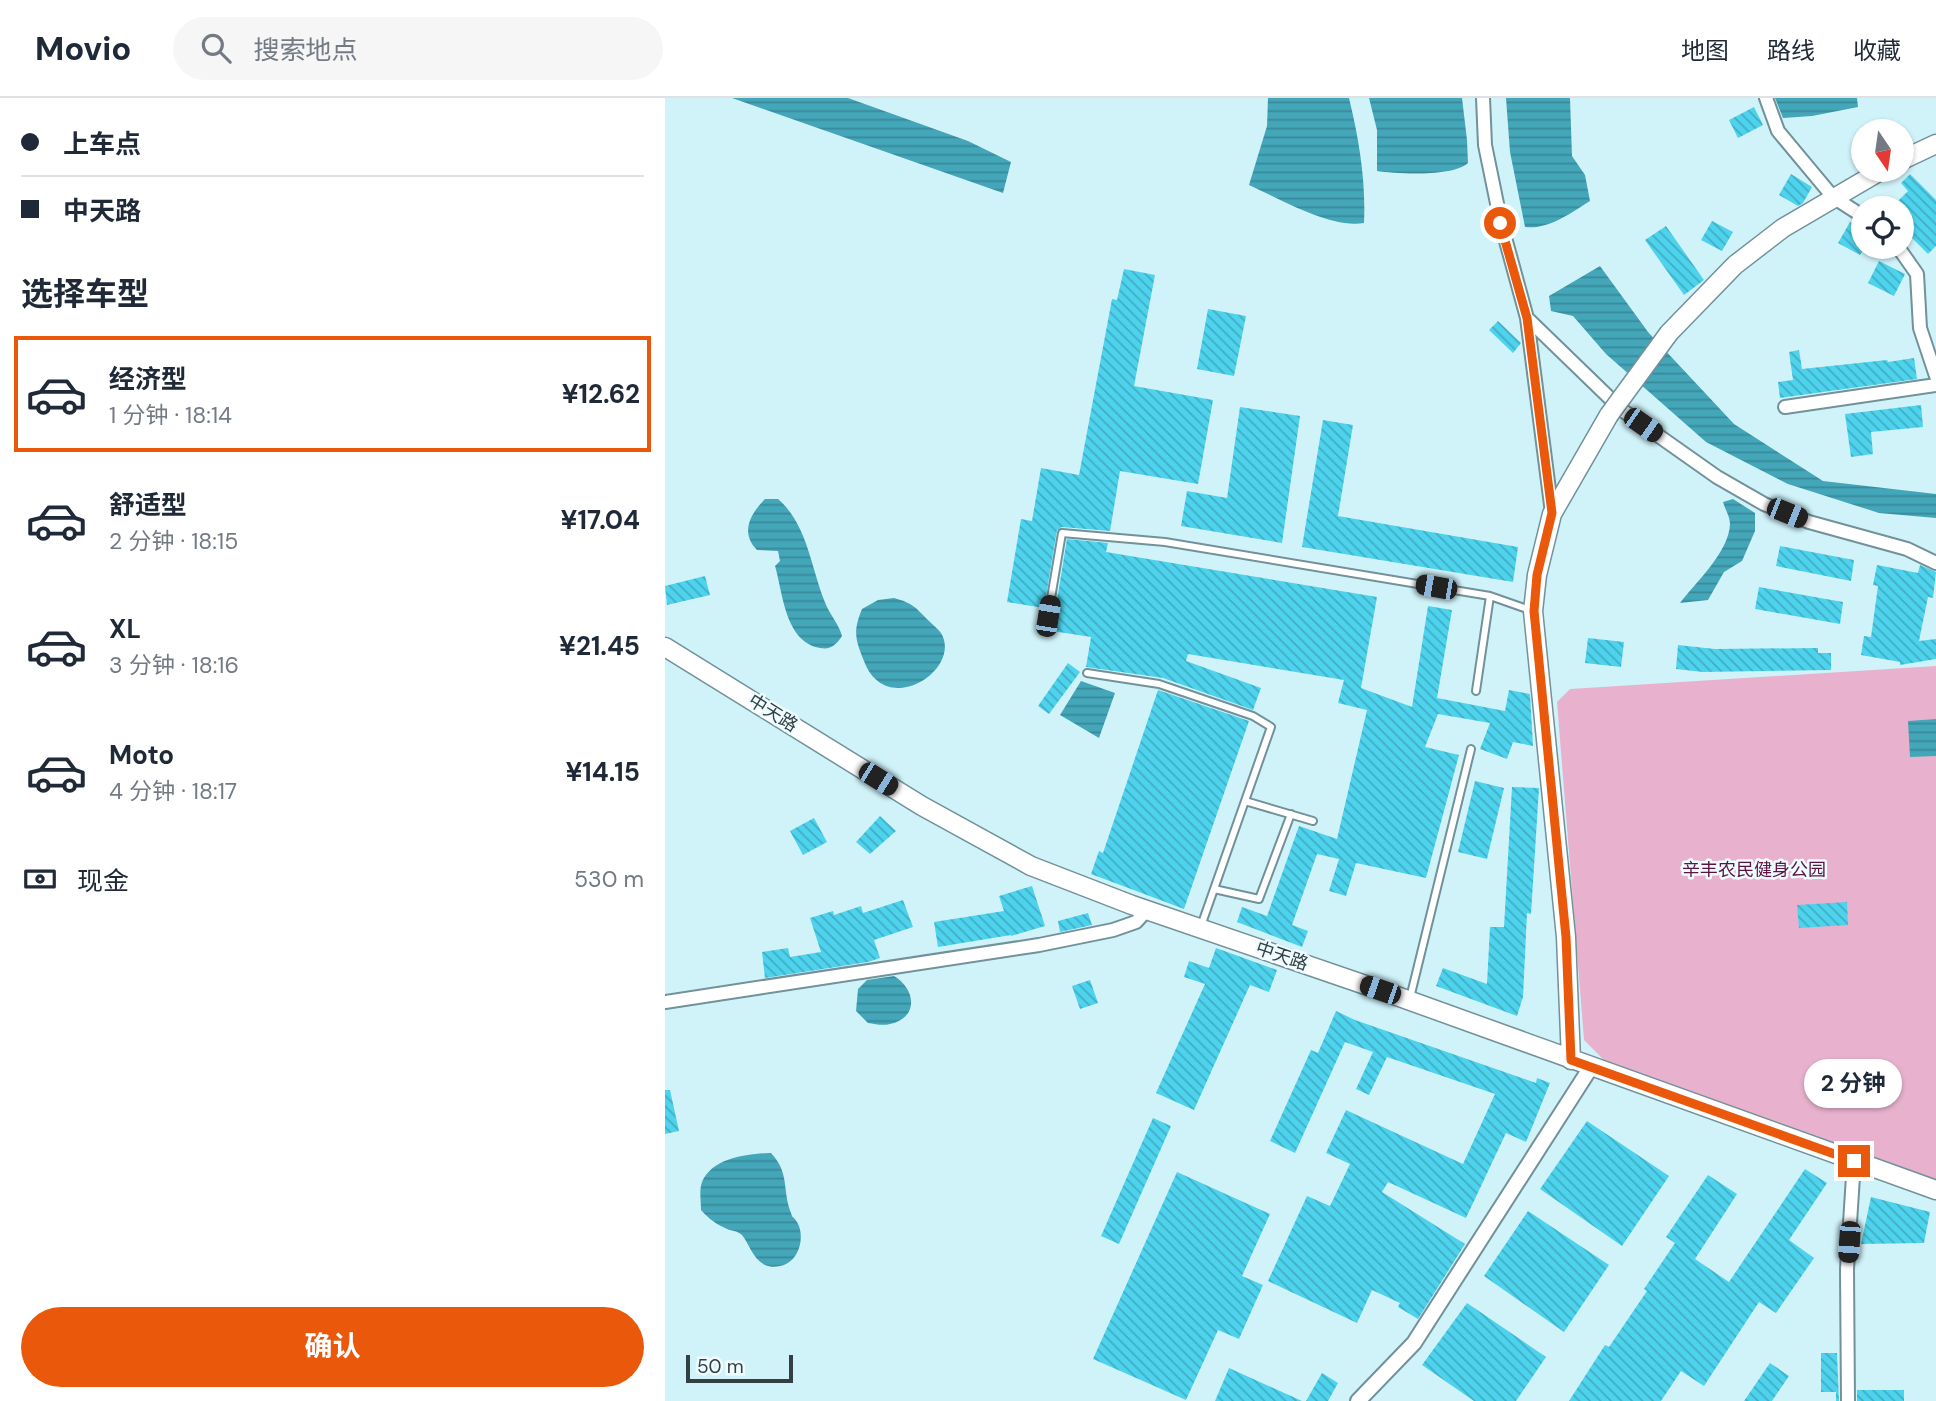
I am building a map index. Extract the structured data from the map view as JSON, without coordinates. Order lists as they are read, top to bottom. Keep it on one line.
{"streets":{"main road":["中天路"]},"parks":["辛丰农民健身公园"],"scale_bar":"50 m","north":"bottom","page":{"header":"Movio","search":"搜索地点","nav":["地图","路线","收藏"],"banner":["上车点","中天路"],"heading":"选择车型","list":[{"name":"经济型","note":"1 分钟 · 18:14","value":"¥12.62"},{"name":"舒适型","note":"2 分钟 · 18:15","value":"¥17.04"},{"name":"XL","note":"3 分钟 · 18:16","value":"¥21.45"},{"name":"Moto","note":"4 分钟 · 18:17","value":"¥14.15"}],"pay":["现金","530 m"],"bubble":"2 分钟","buttons":"确认","scale":"50 m"}}
